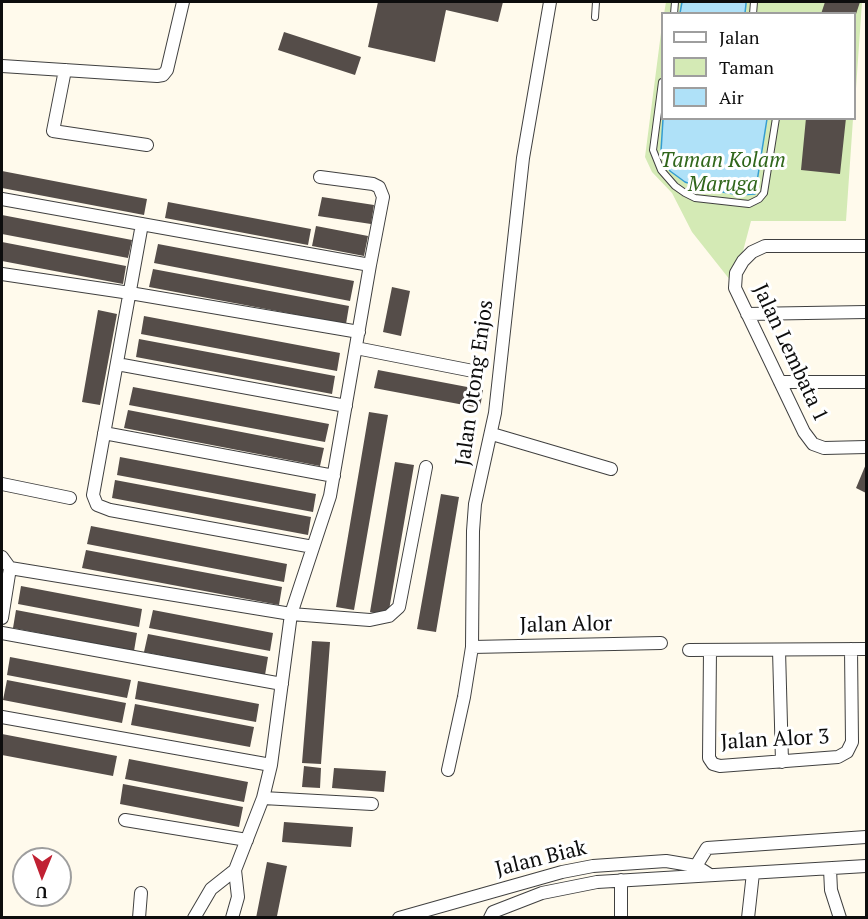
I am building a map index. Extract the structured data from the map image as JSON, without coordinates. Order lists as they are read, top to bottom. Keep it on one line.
{"streets":{"street":["Jalan Lembata 1","Jalan Otong Enjos","Jalan Alor","Jalan Alor 3","Jalan Biak"]},"crossings":[["Jalan Otong Enjos","Jalan Alor"]],"parks":["Taman Kolam Maruga"],"legend":["Jalan","Taman","Air"],"north":"bottom"}
